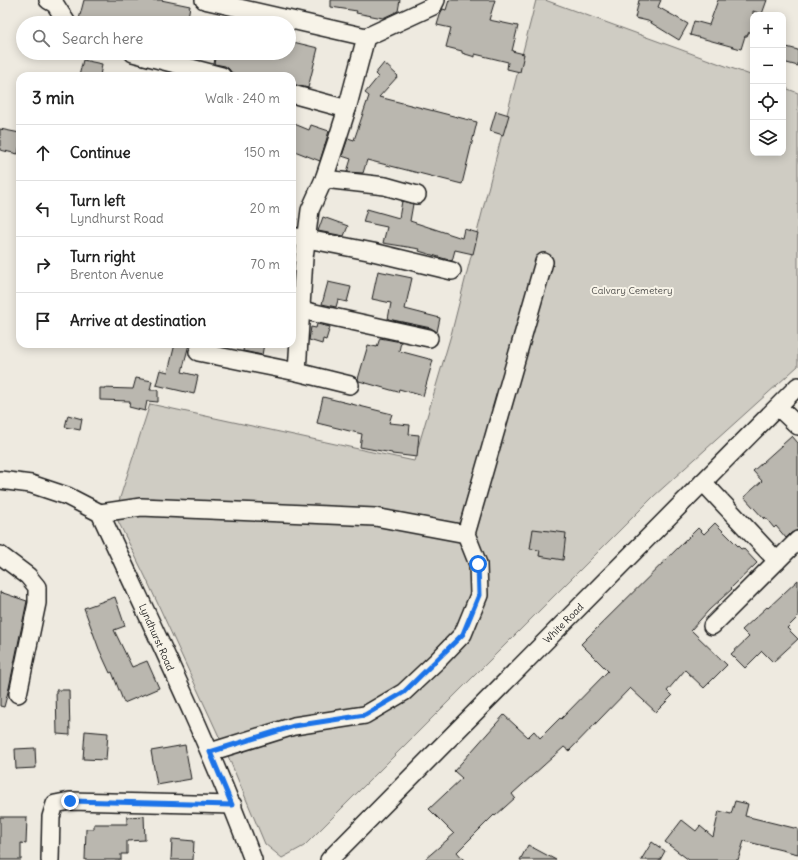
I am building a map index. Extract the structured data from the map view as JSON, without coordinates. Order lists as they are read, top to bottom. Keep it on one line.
{"streets":{"street":["White Road","Lyndhurst Road"]},"parks":["Calvary Cemetery"],"page":{"map_buttons":["+","−"],"search":"Search here","heading":["3 min","Walk · 240 m"],"list":[["Continue","150 m"],["Turn left","Lyndhurst Road","20 m"],["Turn right","Brenton Avenue","70 m"],"Arrive at destination"]}}
